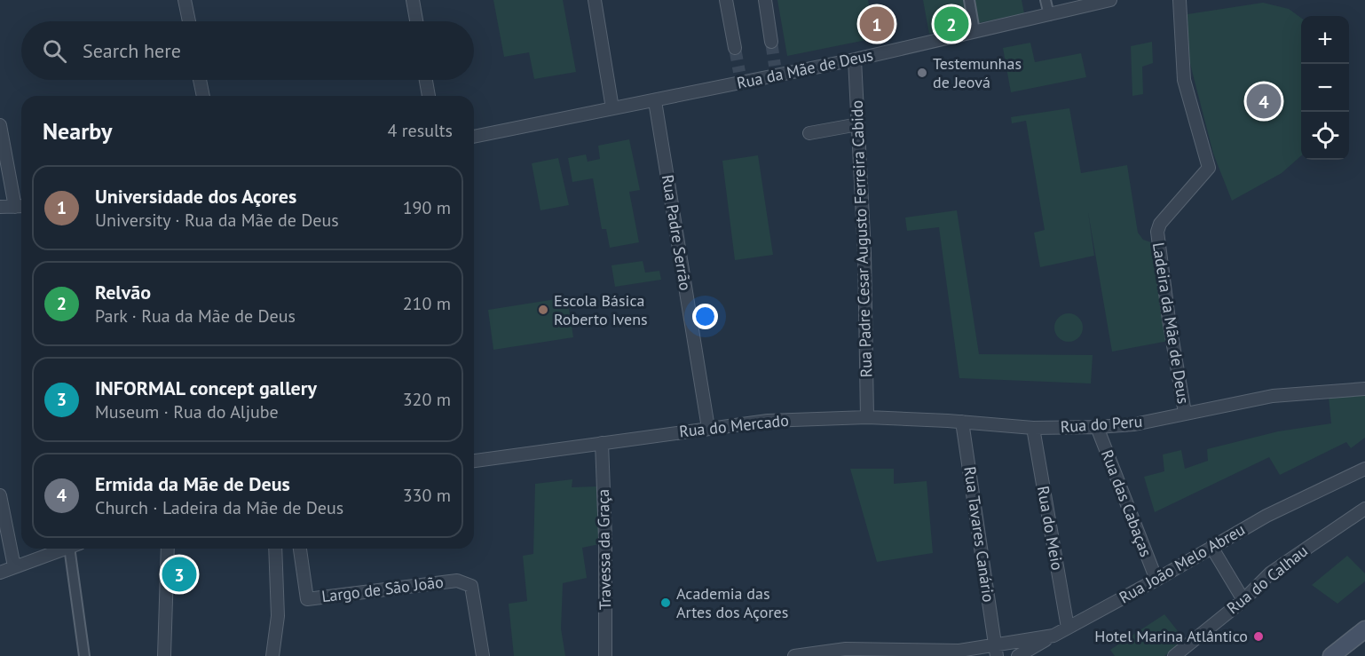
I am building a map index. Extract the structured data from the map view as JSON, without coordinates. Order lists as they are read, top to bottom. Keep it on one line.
{"streets":{"street":["Rua da Mãe de Deus","Rua Padre Serrão","Rua Padre Cesar Augusto Ferreira Cabido","Ladeira da Mãe de Deus","Rua do Peru","Rua do Mercado","Rua das Cabaças","Rua do Meio","Rua Tavares Canário","Travessa da Graça","Rua João Melo Abreu","Rua do Calhau","Largo de São João"]},"crossings":[["Rua da Mãe de Deus","Rua Padre Serrão"],["Rua da Mãe de Deus","Rua Padre Cesar Augusto Ferreira Cabido"],["Rua Padre Serrão","Rua do Mercado"],["Rua Padre Cesar Augusto Ferreira Cabido","Rua do Peru"],["Rua Padre Cesar Augusto Ferreira Cabido","Rua do Mercado"],["Ladeira da Mãe de Deus","Rua do Peru"],["Rua do Peru","Rua do Mercado"],["Rua do Peru","Rua das Cabaças"],["Rua do Peru","Rua do Meio"],["Rua do Peru","Rua Tavares Canário"],["Rua do Mercado","Travessa da Graça"],["Rua das Cabaças","Rua João Melo Abreu"],["Rua do Meio","Rua João Melo Abreu"],["Rua Tavares Canário","Rua João Melo Abreu"]],"places":["Testemunhas de Jeová","Escola Básica Roberto Ivens","Academia das Artes dos Açores","Hotel Marina Atlântico"],"page":{"pins":["1","2","4","3"],"map_buttons":["+","−"],"search":"Search here","heading":["Nearby","4 results"],"list":[{"mark":"1","name":"Universidade dos Açores","note":"University · Rua da Mãe de Deus","value":"190 m"},{"mark":"2","name":"Relvão","note":"Park · Rua da Mãe de Deus","value":"210 m"},{"mark":"3","name":"INFORMAL concept gallery","note":"Museum · Rua do Aljube","value":"320 m"},{"mark":"4","name":"Ermida da Mãe de Deus","note":"Church · Ladeira da Mãe de Deus","value":"330 m"}]}}
